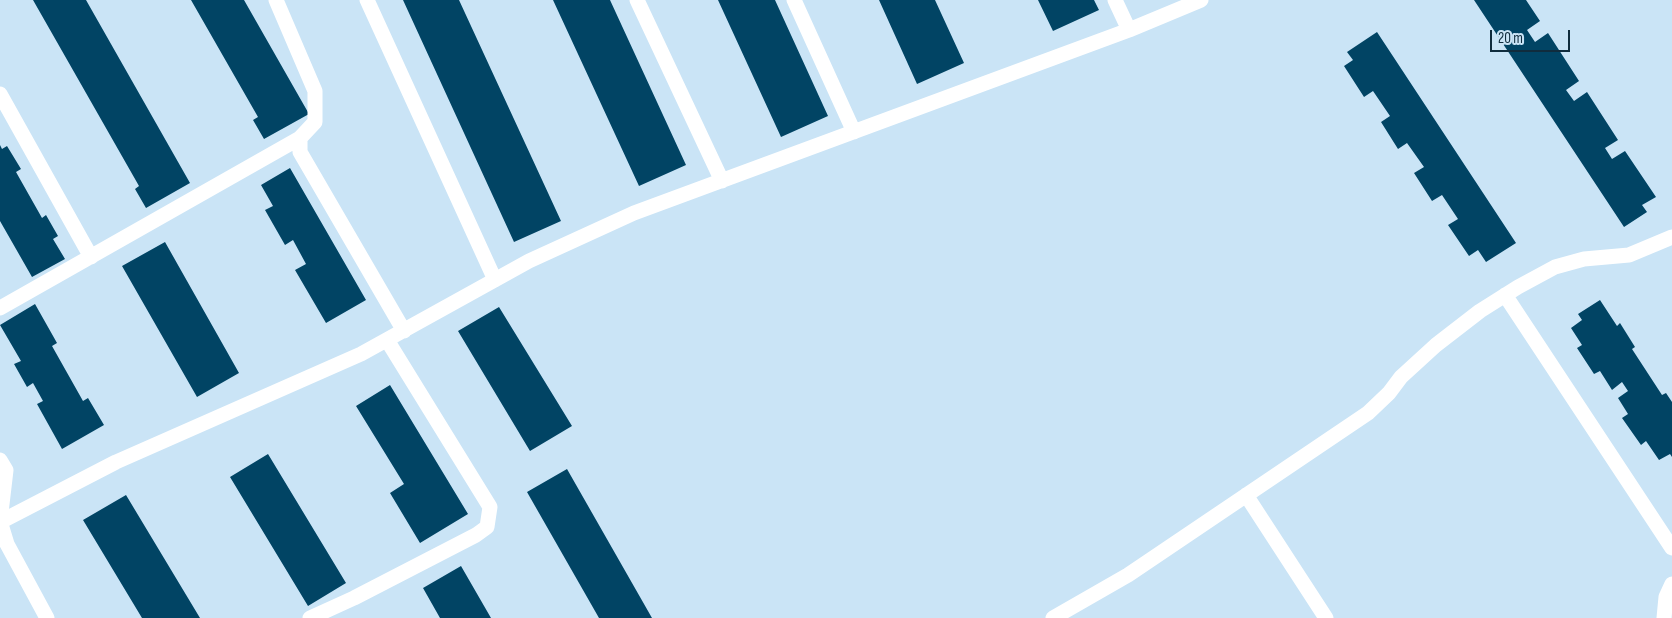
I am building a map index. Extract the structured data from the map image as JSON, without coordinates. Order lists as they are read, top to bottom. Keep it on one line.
{"scale_bar":"20 m"}
